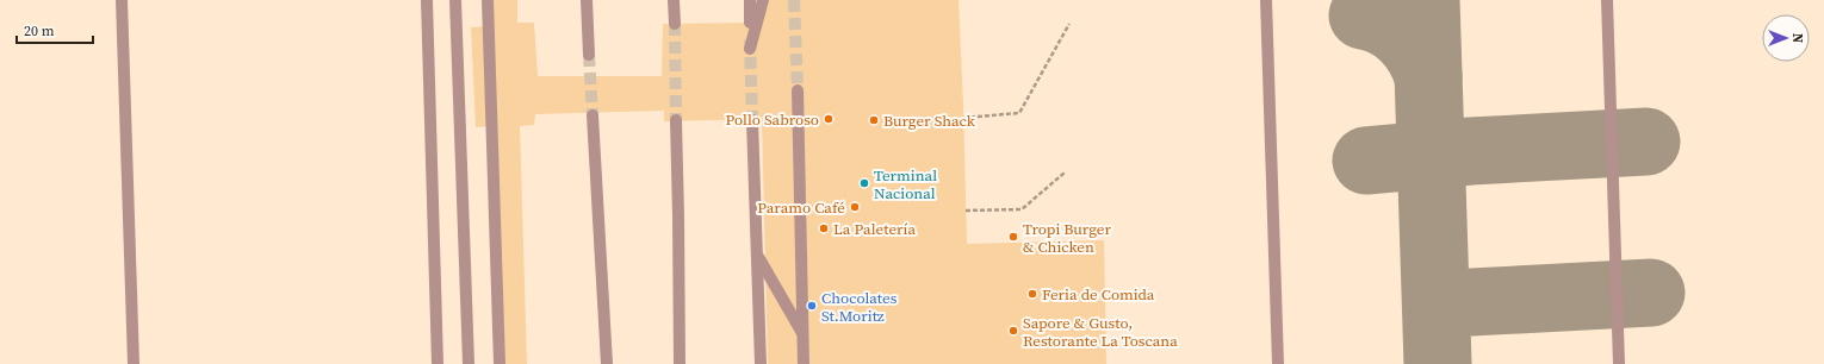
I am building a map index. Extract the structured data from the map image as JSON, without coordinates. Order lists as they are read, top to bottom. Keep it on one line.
{"places":["Pollo Sabroso","Burger Shack","Terminal Nacional","Paramo Café","La Paletería","Tropi Burger & Chicken","Feria de Comida","Chocolates St.Moritz","Sapore & Gusto, Restorante La Toscana"],"scale_bar":"20 m","north":"right"}
